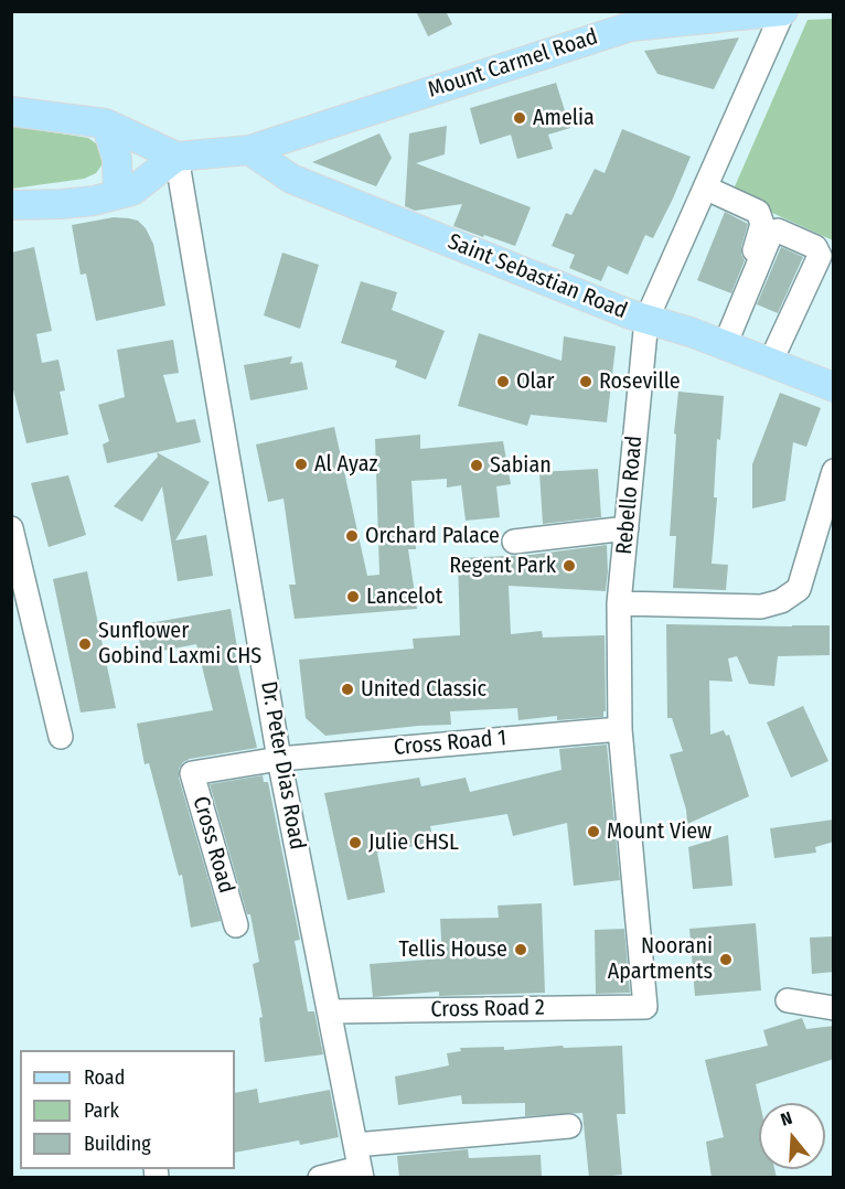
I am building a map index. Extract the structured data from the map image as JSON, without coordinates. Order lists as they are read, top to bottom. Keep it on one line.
{"streets":{"main road":["Mount Carmel Road","Saint Sebastian Road"],"street":["Rebello Road","Cross Road 1","Dr. Peter Dias Road","Cross Road","Cross Road 2"]},"crossings":[["Mount Carmel Road","Saint Sebastian Road"],["Mount Carmel Road","Rebello Road"],["Mount Carmel Road","Dr. Peter Dias Road"],["Saint Sebastian Road","Rebello Road"],["Rebello Road","Cross Road 1"],["Rebello Road","Cross Road 2"],["Cross Road 1","Dr. Peter Dias Road"],["Cross Road 1","Cross Road"],["Dr. Peter Dias Road","Cross Road"],["Dr. Peter Dias Road","Cross Road 2"]],"places":["Amelia","Olar","Roseville","Al Ayaz","Sabian","Orchard Palace","Regent Park","Lancelot","Sunflower Gobind Laxmi CHS","United Classic","Mount View","Julie CHSL","Tellis House","Noorani Apartments"],"legend":["Road","Park","Building"],"north":"top"}
